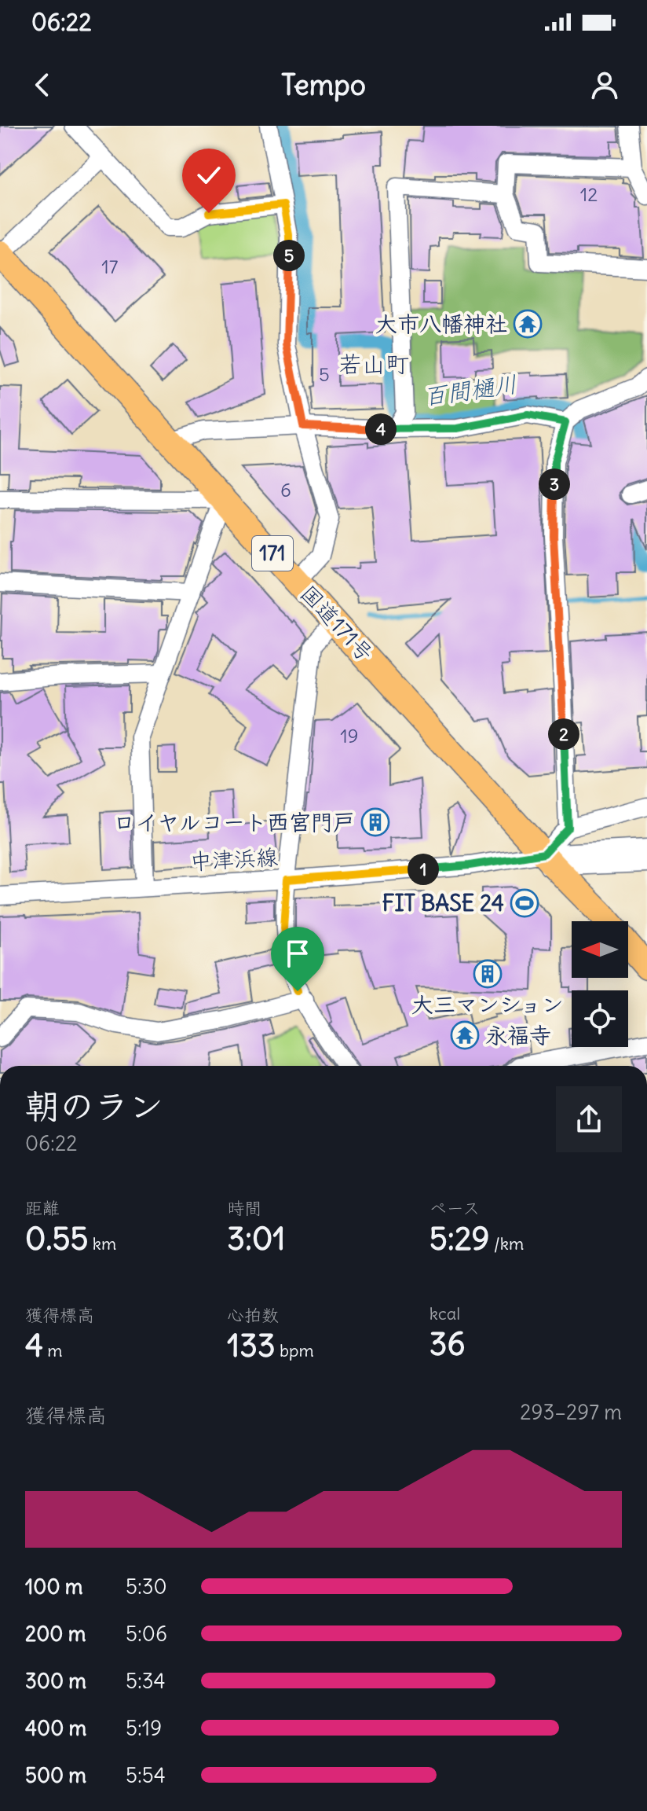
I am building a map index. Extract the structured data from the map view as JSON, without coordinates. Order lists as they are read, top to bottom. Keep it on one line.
{"streets":{"highway":["171","国道171号"],"street":["中津浜線"]},"crossings":[["国道171号","中津浜線"]],"districts":["若山町"],"water":["百間樋川"],"places":{"temple":["大市八幡神社","永福寺"],"building":["ロイヤルコート西宮門戸","大三マンション"],"sports":["FIT BASE 24"]},"house_numbers":["12","17","5","6","19"],"north":"left","page":{"status":"06:22","header":"Tempo","pins":["5","4","3","2","1"],"heading":["朝のラン","06:22"],"stats":[["距離","0.55 km"],["時間","3:01"],["ペース","5:29 /km"],["獲得標高","4 m"],["心拍数","133 bpm"],["kcal","36"]],"chart":["獲得標高","293–297 m"],"list":[{"name":"100 m","note":"5:30"},{"name":"200 m","note":"5:06"},{"name":"300 m","note":"5:34"},{"name":"400 m","note":"5:19"},{"name":"500 m","note":"5:54"}]}}
